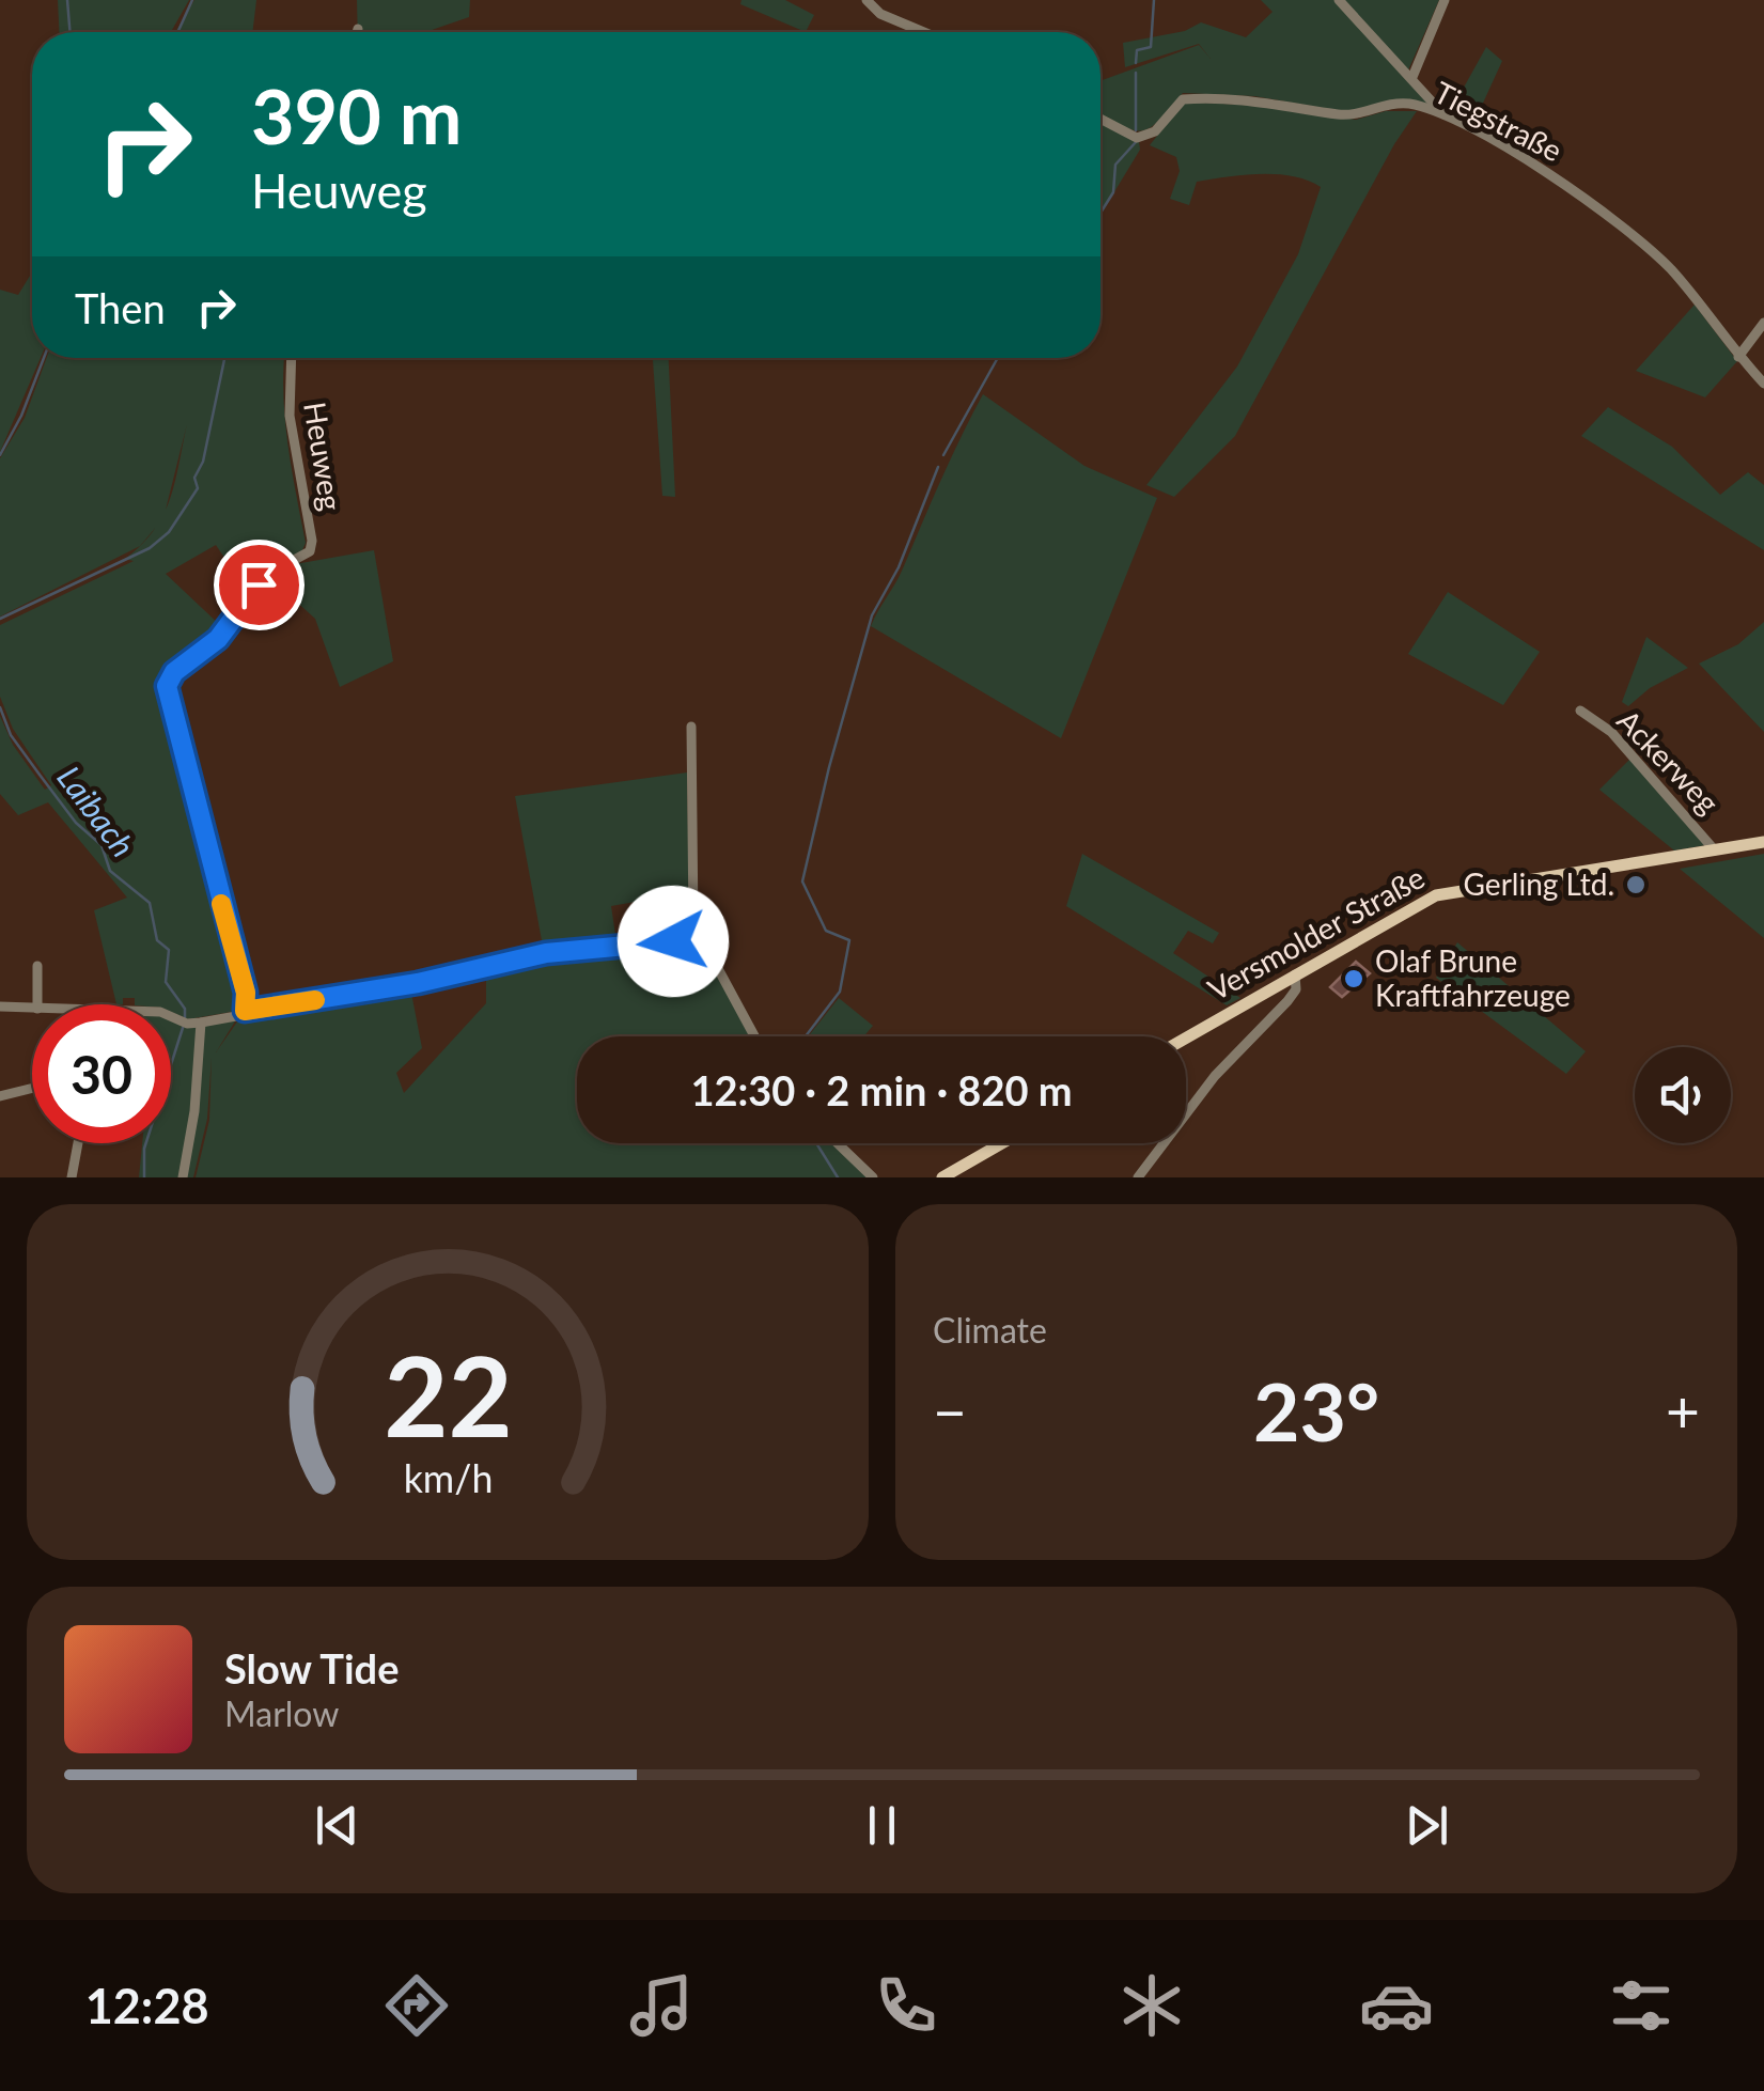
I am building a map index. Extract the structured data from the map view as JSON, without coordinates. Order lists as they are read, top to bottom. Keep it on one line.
{"streets":{"main road":["Versmolder Straße"],"street":["Tiegstraße","Heuweg","Ackerweg"]},"crossings":[["Ackerweg","Versmolder Straße"]],"water":["Laibach"],"places":["Gerling Ltd.","Olaf Brune Kraftfahrzeuge"],"page":{"turn":["390 m","Heuweg"],"then":"Then","limit":"30","trip":"12:30 · 2 min · 820 m","tile":"Climate","heat":["−","23°","+"],"song":["Slow Tide","Marlow"],"tabs":"12:28","gauge":["22","km/h"]}}
